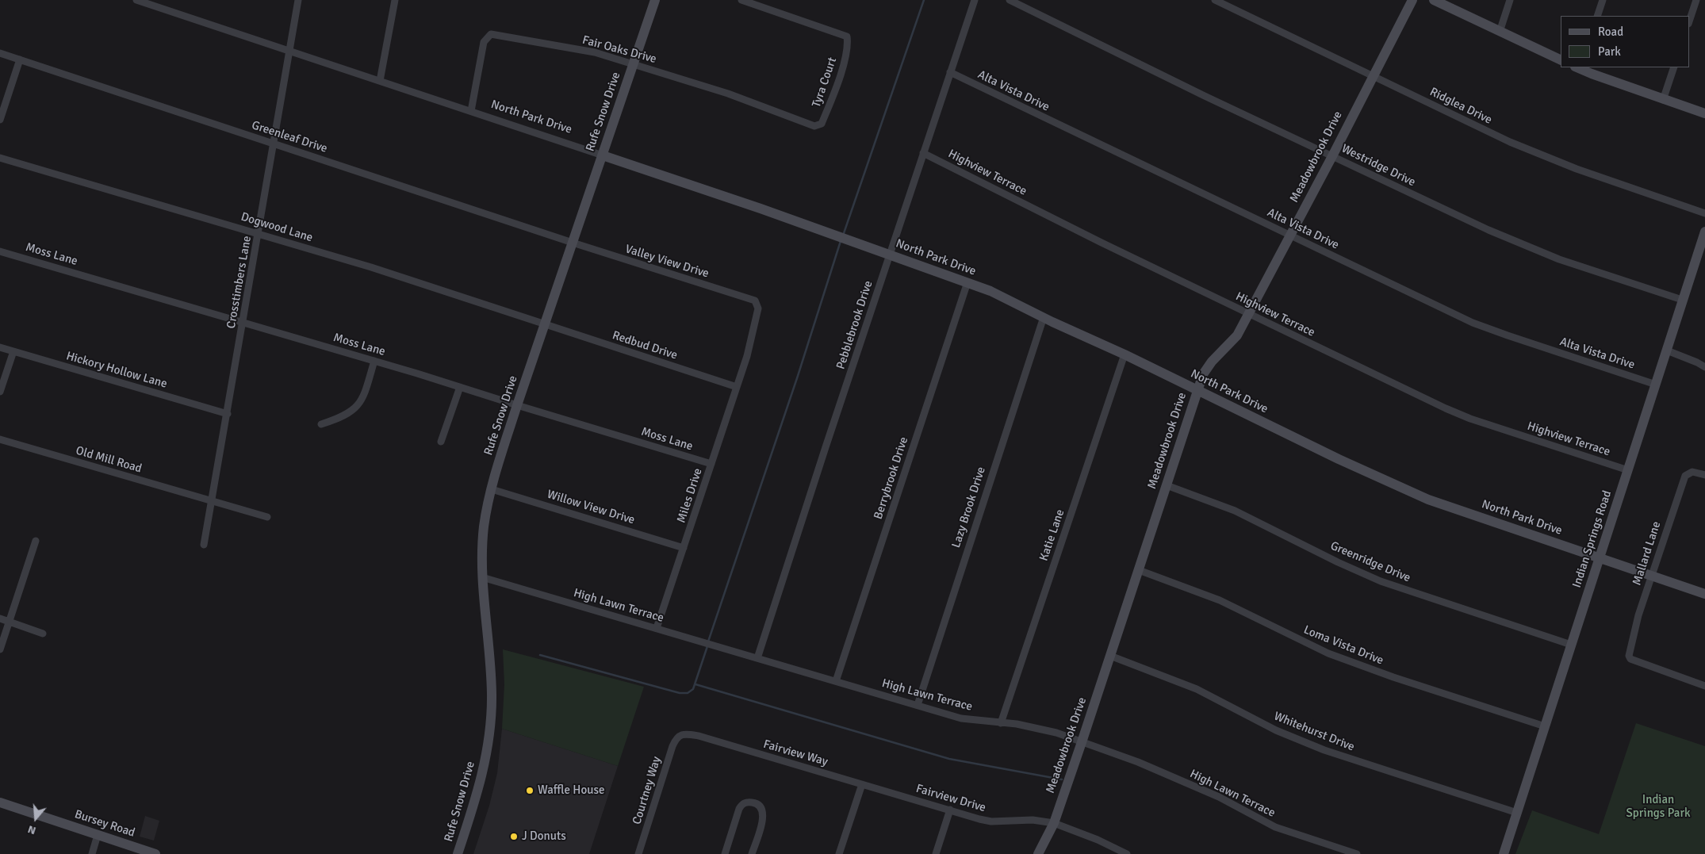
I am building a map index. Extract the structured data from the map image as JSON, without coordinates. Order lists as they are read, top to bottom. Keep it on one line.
{"streets":{"street":["Fair Oaks Drive","Tyra Court","Alta Vista Drive","Ridglea Drive","Rufe Snow Drive","North Park Drive","Greenleaf Drive","Meadowbrook Drive","Westridge Drive","Highview Terrace","Dogwood Lane","Moss Lane","Valley View Drive","Crosstimbers Lane","Pebblebrook Drive","Redbud Drive","Hickory Hollow Lane","Old Mill Road","Berrybrook Drive","Miles Drive","Willow View Drive","Lazy Brook Drive","Katie Lane","Indian Springs Road","Mallard Lane","Greenridge Drive","High Lawn Terrace","Loma Vista Drive","Whitehurst Drive","Fairview Way","Courtney Way","Fairview Drive","Bursey Road"]},"crossings":[["Fair Oaks Drive","Tyra Court"],["Fair Oaks Drive","Rufe Snow Drive"],["Fair Oaks Drive","North Park Drive"],["Alta Vista Drive","Meadowbrook Drive"],["Alta Vista Drive","Pebblebrook Drive"],["Alta Vista Drive","Indian Springs Road"],["Ridglea Drive","Meadowbrook Drive"],["Rufe Snow Drive","North Park Drive"],["Rufe Snow Drive","Greenleaf Drive"],["Rufe Snow Drive","Dogwood Lane"],["Rufe Snow Drive","Moss Lane"],["Rufe Snow Drive","Valley View Drive"],["Rufe Snow Drive","Redbud Drive"],["Rufe Snow Drive","Willow View Drive"],["Rufe Snow Drive","High Lawn Terrace"],["North Park Drive","Meadowbrook Drive"],["North Park Drive","Crosstimbers Lane"],["North Park Drive","Pebblebrook Drive"],["North Park Drive","Berrybrook Drive"],["North Park Drive","Lazy Brook Drive"],["North Park Drive","Katie Lane"],["North Park Drive","Indian Springs Road"],["North Park Drive","Mallard Lane"],["Greenleaf Drive","Valley View Drive"],["Greenleaf Drive","Crosstimbers Lane"],["Meadowbrook Drive","Westridge Drive"],["Meadowbrook Drive","Highview Terrace"],["Meadowbrook Drive","Greenridge Drive"],["Meadowbrook Drive","High Lawn Terrace"],["Meadowbrook Drive","Loma Vista Drive"],["Meadowbrook Drive","Whitehurst Drive"],["Meadowbrook Drive","Fairview Drive"],["Westridge Drive","Indian Springs Road"],["Highview Terrace","Pebblebrook Drive"],["Highview Terrace","Indian Springs Road"],["Dogwood Lane","Crosstimbers Lane"],["Dogwood Lane","Redbud Drive"],["Moss Lane","Crosstimbers Lane"],["Moss Lane","Miles Drive"],["Valley View Drive","Miles Drive"],["Crosstimbers Lane","Hickory Hollow Lane"],["Crosstimbers Lane","Old Mill Road"],["Pebblebrook Drive","High Lawn Terrace"],["Redbud Drive","Miles Drive"],["Berrybrook Drive","High Lawn Terrace"],["Miles Drive","Willow View Drive"],["Miles Drive","High Lawn Terrace"],["Lazy Brook Drive","High Lawn Terrace"],["Katie Lane","High Lawn Terrace"],["Indian Springs Road","Greenridge Drive"],["Indian Springs Road","Loma Vista Drive"],["Indian Springs Road","Whitehurst Drive"],["Fairview Way","Courtney Way"],["Fairview Way","Fairview Drive"]],"parks":["Indian Springs Park"],"places":["Waffle House","J Donuts"],"legend":["Road","Park"],"north":"bottom"}
